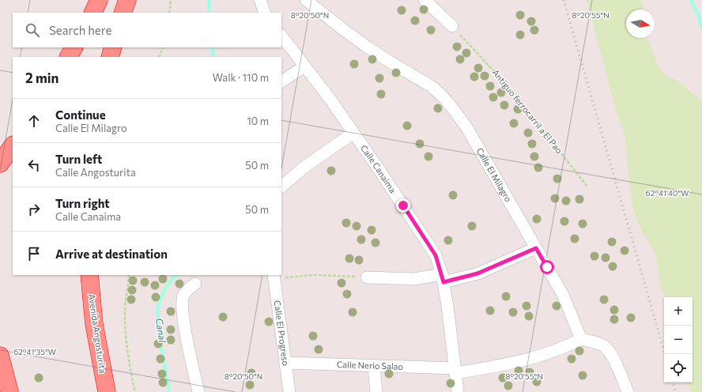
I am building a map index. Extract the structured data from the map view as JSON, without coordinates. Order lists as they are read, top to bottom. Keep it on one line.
{"streets":{"highway":["Avenida Angosturita"],"street":["Calle Canaima","Calle El Milagro","Calle El Progreso","Calle Nerio Salao"],"path":["Antiguo ferrocarril a El Pao"]},"crossings":[["Calle Canaima","Calle Nerio Salao"],["Calle El Milagro","Calle Nerio Salao"],["Calle El Progreso","Calle Nerio Salao"]],"water":["Canal"],"north":"right","page":{"search":"Search here","heading":["2 min","Walk · 110 m"],"list":[["Continue","Calle El Milagro","10 m"],["Turn left","Calle Angosturita","50 m"],["Turn right","Calle Canaima","50 m"],"Arrive at destination"],"map_buttons":["+","−"]},"coordinates":["8°20'55\"N","8°20'50\"N","62°41'40\"W","62°41'35\"W"]}
